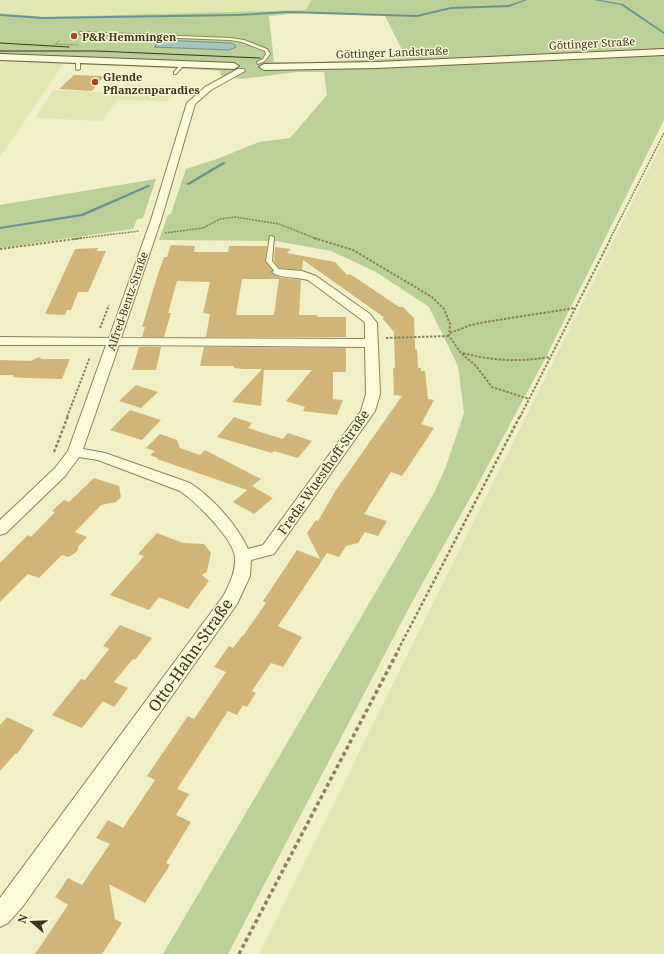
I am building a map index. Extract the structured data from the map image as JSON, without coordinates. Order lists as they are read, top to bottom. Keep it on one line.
{"streets":{"street":["Göttinger Straße","Göttinger Landstraße","Alfred-Bentz-Straße","Freda-Wuesthoff-Straße","Otto-Hahn-Straße"]},"crossings":[["Göttinger Straße","Göttinger Landstraße"],["Göttinger Landstraße","Alfred-Bentz-Straße"],["Alfred-Bentz-Straße","Otto-Hahn-Straße"],["Freda-Wuesthoff-Straße","Otto-Hahn-Straße"]],"places":["P&R Hemmingen","Glende Pflanzenparadies"],"north":"left"}
